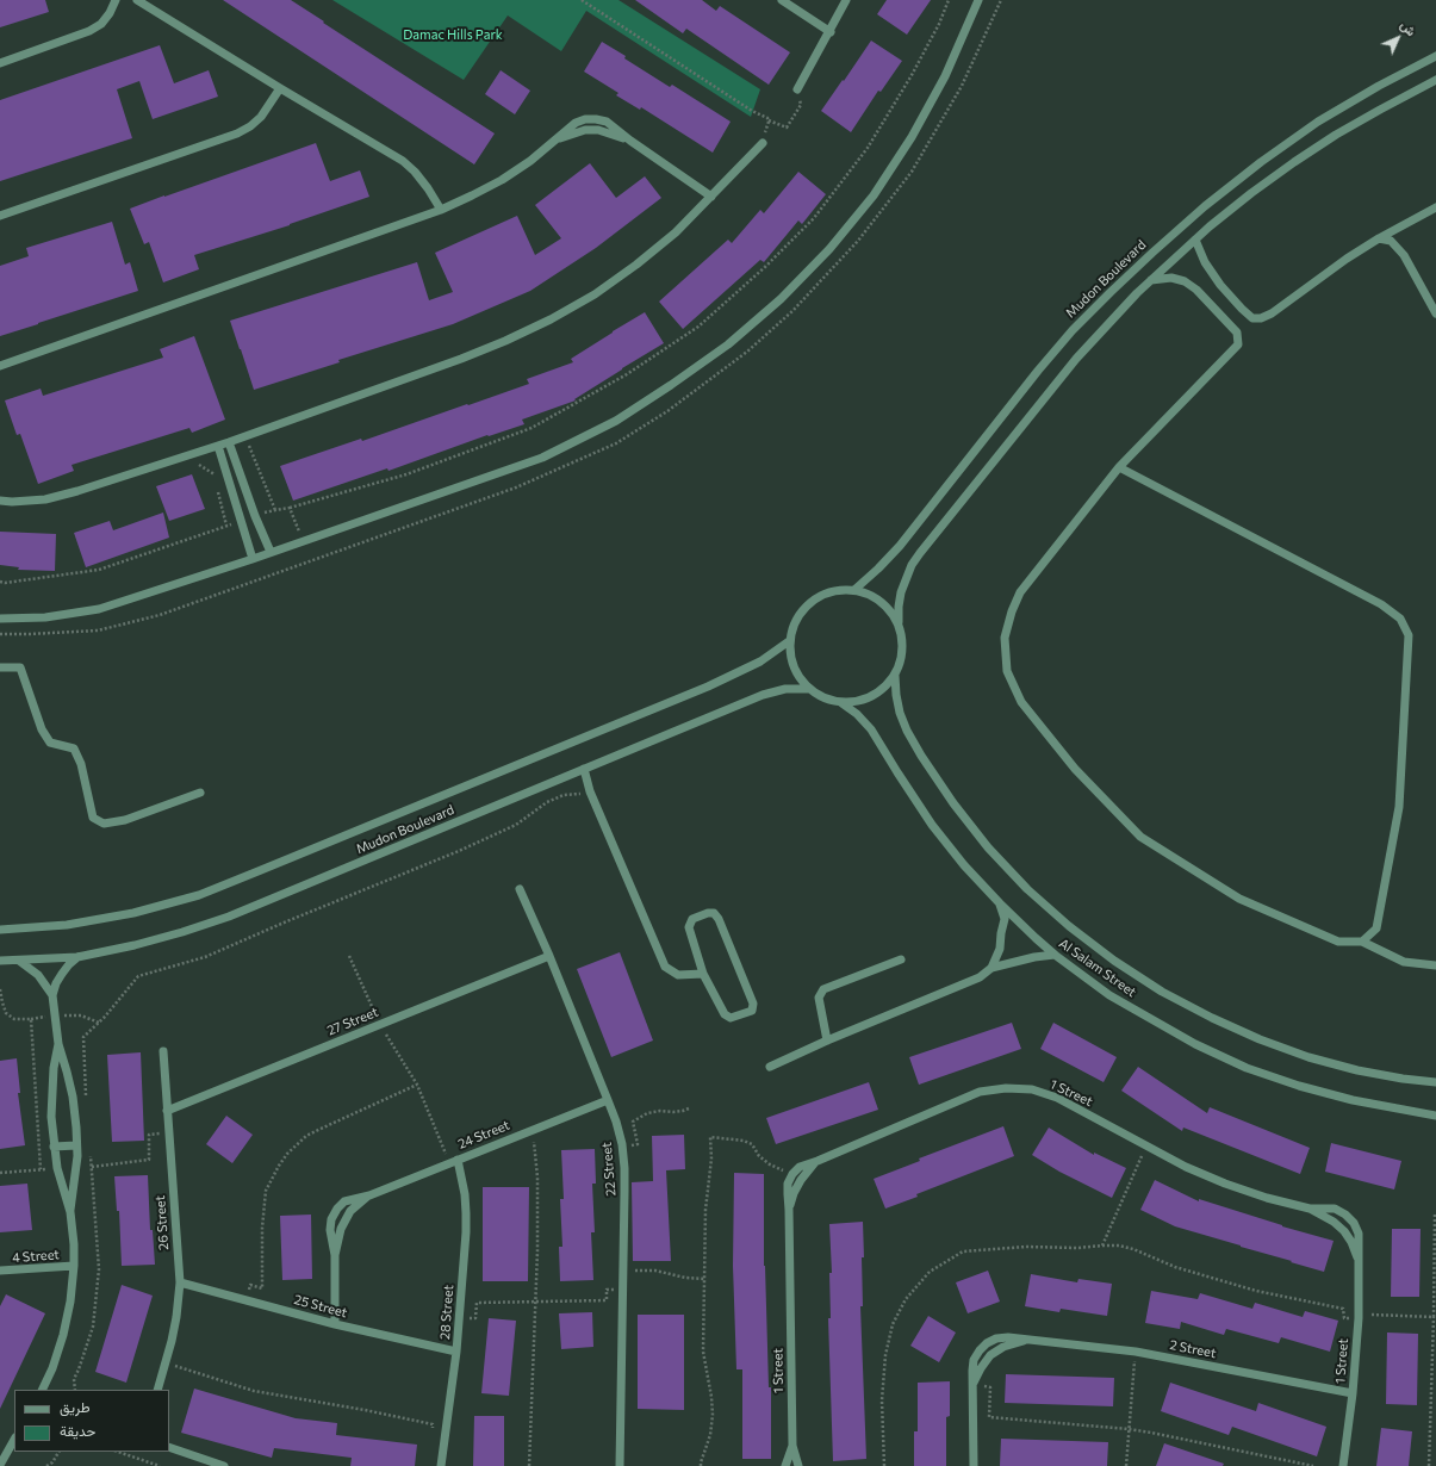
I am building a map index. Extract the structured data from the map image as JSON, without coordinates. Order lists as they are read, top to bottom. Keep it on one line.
{"streets":{"street":["Mudon Boulevard","Al Salam Street","27 Street","1 Street","24 Street","22 Street","26 Street","4 Street","25 Street","28 Street","2 Street"]},"crossings":[["Mudon Boulevard","Al Salam Street"],["27 Street","22 Street"],["27 Street","26 Street"],["1 Street","2 Street"],["24 Street","22 Street"],["24 Street","25 Street"],["24 Street","28 Street"],["26 Street","25 Street"],["25 Street","28 Street"]],"parks":["Damac Hills Park"],"legend":["طريق","حديقة"],"north":"top right"}
